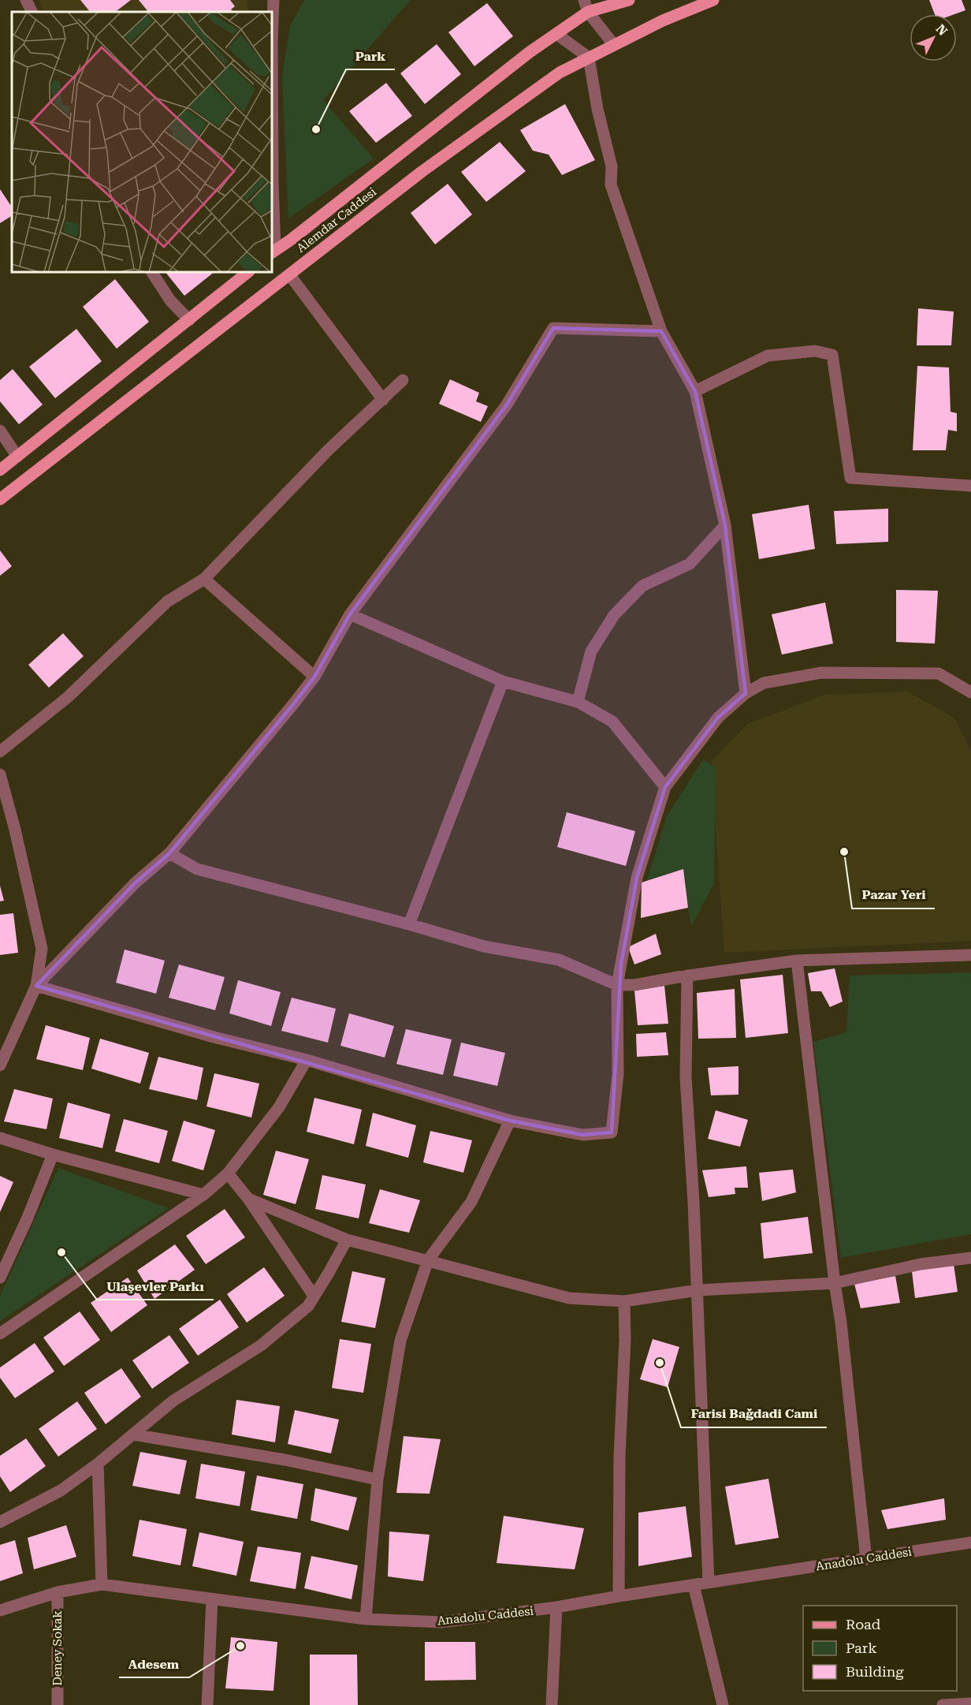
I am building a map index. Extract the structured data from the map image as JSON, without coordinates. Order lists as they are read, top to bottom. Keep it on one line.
{"streets":{"main road":["Alemdar Caddesi"],"street":["Anadolu Caddesi","Deney Sokak"]},"crossings":[["Anadolu Caddesi","Deney Sokak"]],"places":["Park","Pazar Yeri","Ulaşevler Parkı","Farisi Bağdadi Cami","Adesem"],"legend":["Road","Park","Building"],"north":"top right"}
